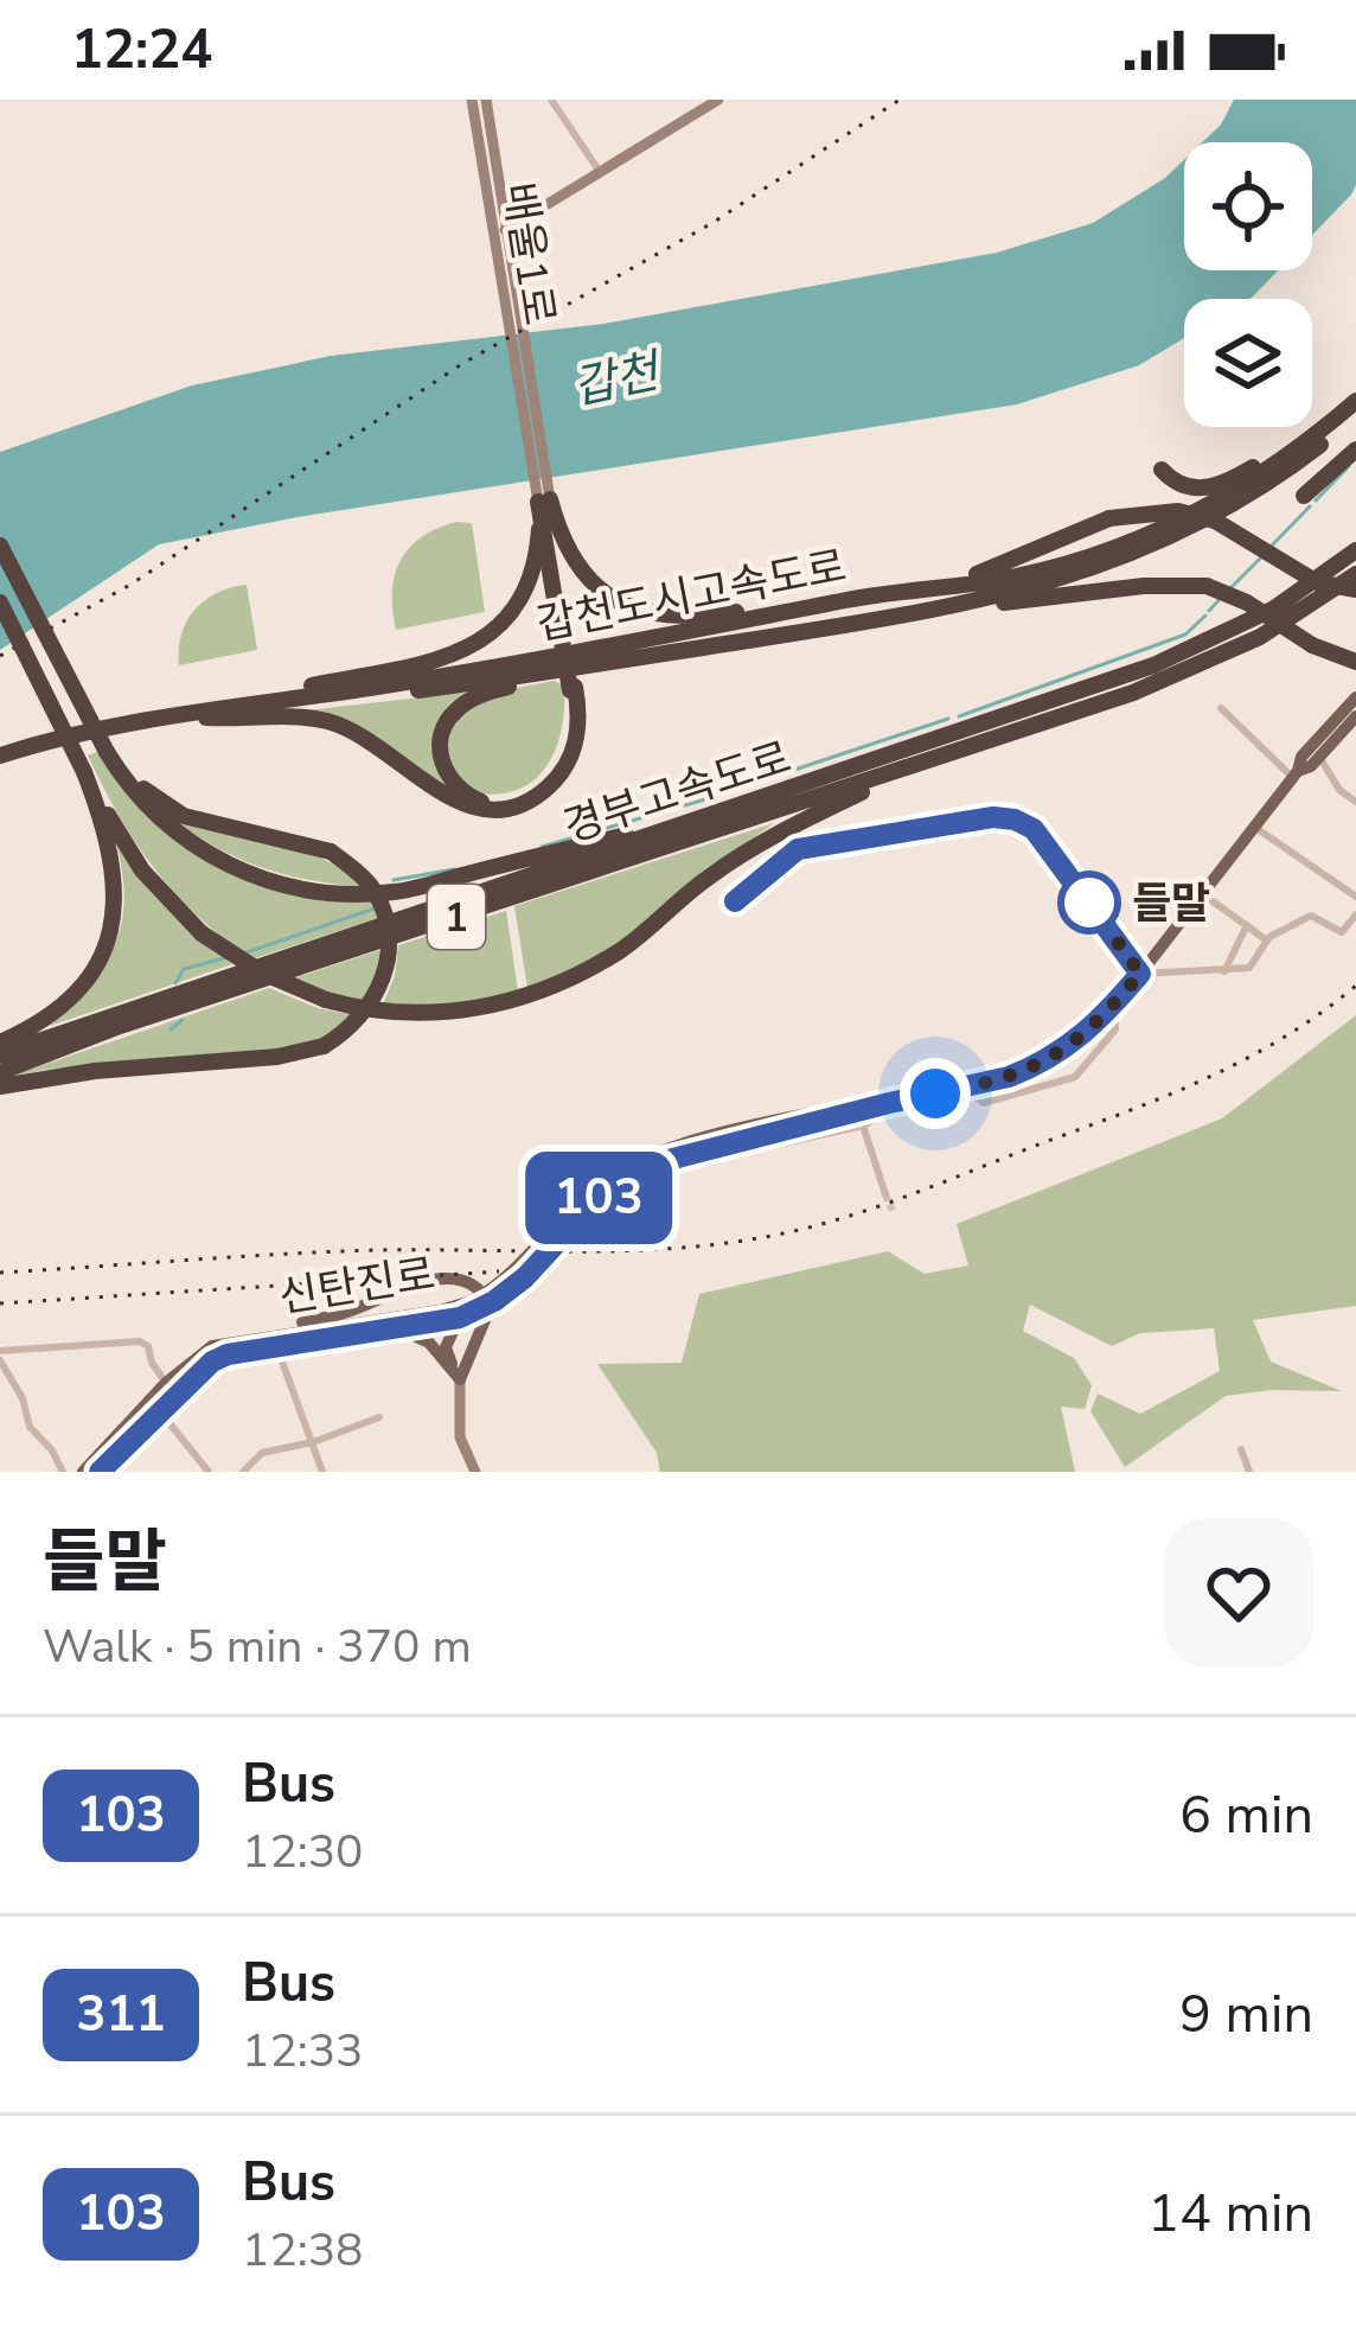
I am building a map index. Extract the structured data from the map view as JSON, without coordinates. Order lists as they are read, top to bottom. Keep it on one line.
{"streets":{"highway":["갑천도시고속도로","경부고속도로","1"],"main road":["배울1로","신탄진로"]},"water":["갑천"],"places":["들말"],"lines":["bus line 103"],"page":{"status":"12:24","on_map":"103","heading":["들말","Walk · 5 min · 370 m"],"list":[{"mark":"103","name":"Bus","note":"12:30","value":"6 min"},{"mark":"311","name":"Bus","note":"12:33","value":"9 min"},{"mark":"103","name":"Bus","note":"12:38","value":"14 min"}]}}
